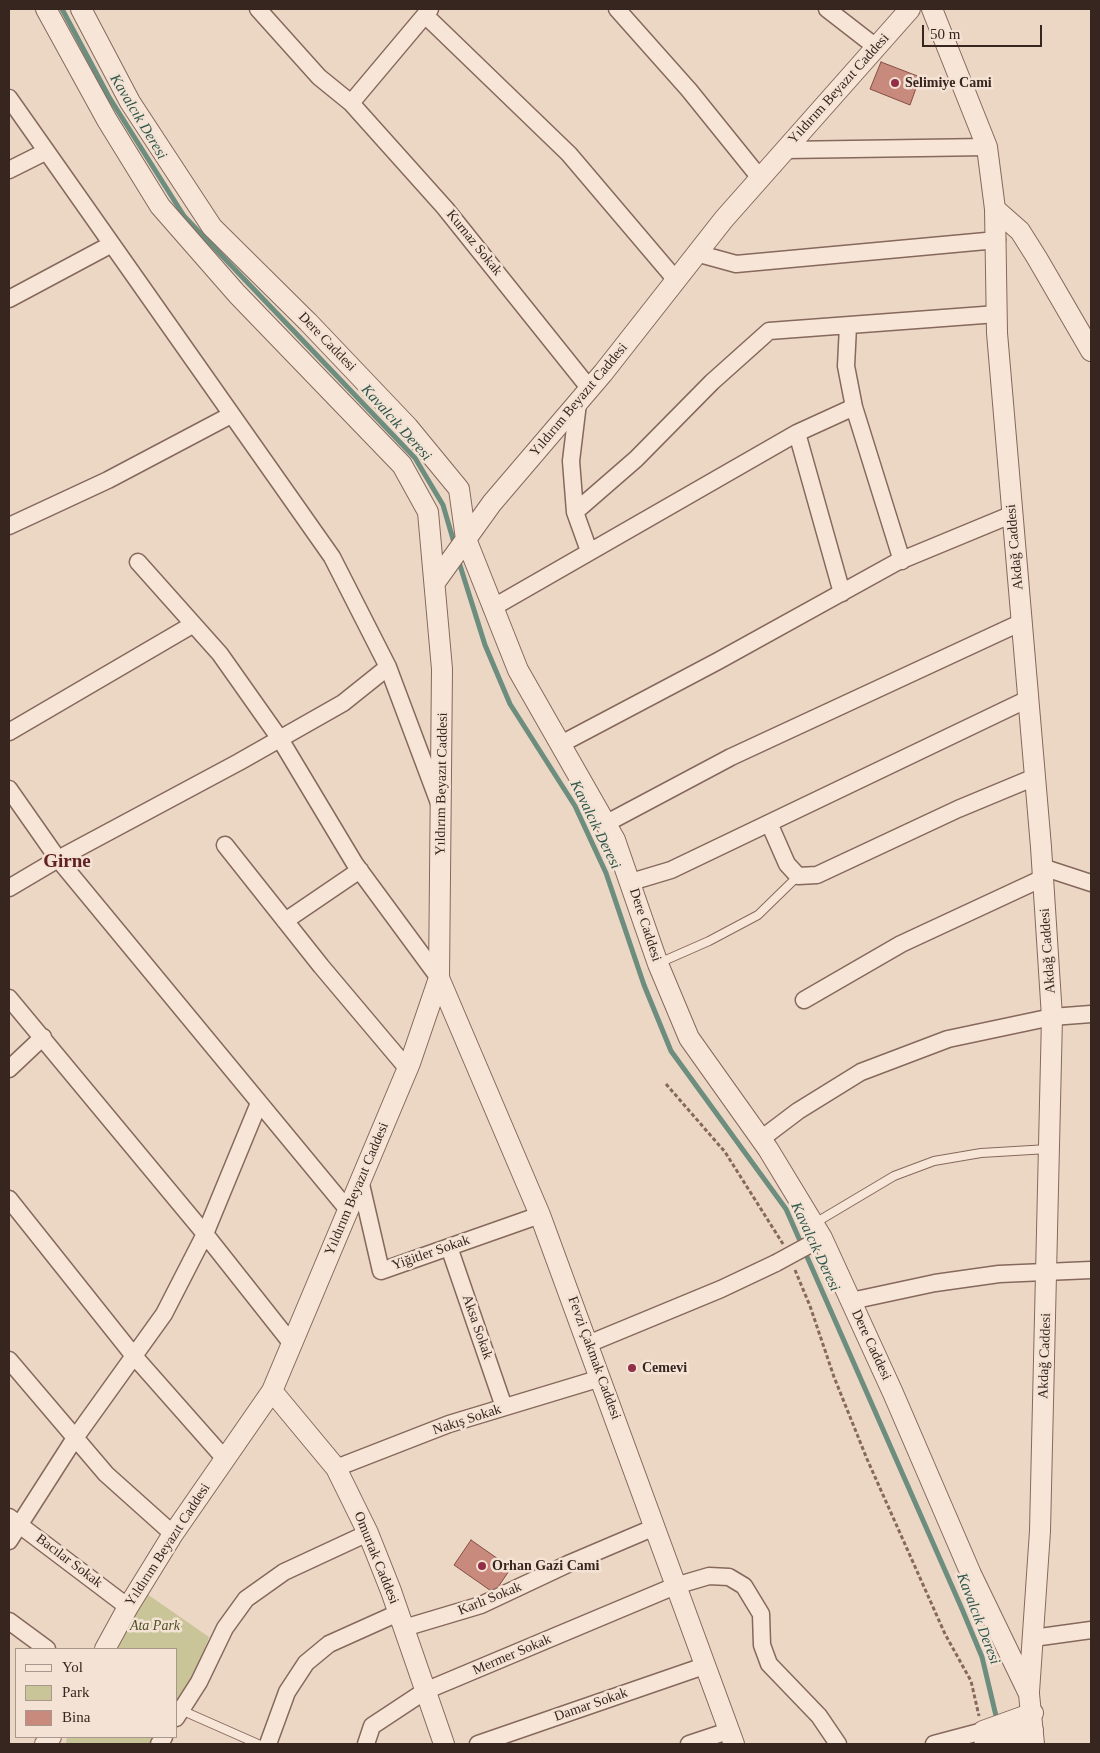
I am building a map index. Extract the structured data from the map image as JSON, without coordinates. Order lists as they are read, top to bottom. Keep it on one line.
{"streets":{"street":["Yıldırım Beyazıt Caddesi","Kurnaz Sokak","Dere Caddesi","Akdağ Caddesi","Yiğitler Sokak","Aksa Sokak","Fevzi Çakmak Caddesi","Nakış Sokak","Omurtak Caddesi","Bacılar Sokak","Karlı Sokak","Mermer Sokak","Damar Sokak"]},"crossings":[["Yıldırım Beyazıt Caddesi","Kurnaz Sokak"],["Yıldırım Beyazıt Caddesi","Dere Caddesi"],["Yıldırım Beyazıt Caddesi","Yiğitler Sokak"],["Yıldırım Beyazıt Caddesi","Fevzi Çakmak Caddesi"],["Yıldırım Beyazıt Caddesi","Omurtak Caddesi"],["Yıldırım Beyazıt Caddesi","Bacılar Sokak"],["Dere Caddesi","Akdağ Caddesi"],["Yiğitler Sokak","Aksa Sokak"],["Yiğitler Sokak","Fevzi Çakmak Caddesi"],["Aksa Sokak","Nakış Sokak"],["Fevzi Çakmak Caddesi","Nakış Sokak"],["Fevzi Çakmak Caddesi","Karlı Sokak"],["Fevzi Çakmak Caddesi","Mermer Sokak"],["Fevzi Çakmak Caddesi","Damar Sokak"],["Nakış Sokak","Omurtak Caddesi"],["Omurtak Caddesi","Karlı Sokak"],["Omurtak Caddesi","Mermer Sokak"]],"districts":["Girne"],"water":["Kavalcık Deresi"],"parks":["Ata Park"],"places":["Selimiye Cami","Cemevi","Orhan Gazi Cami"],"legend":["Yol","Park","Bina"],"scale_bar":"50 m"}
